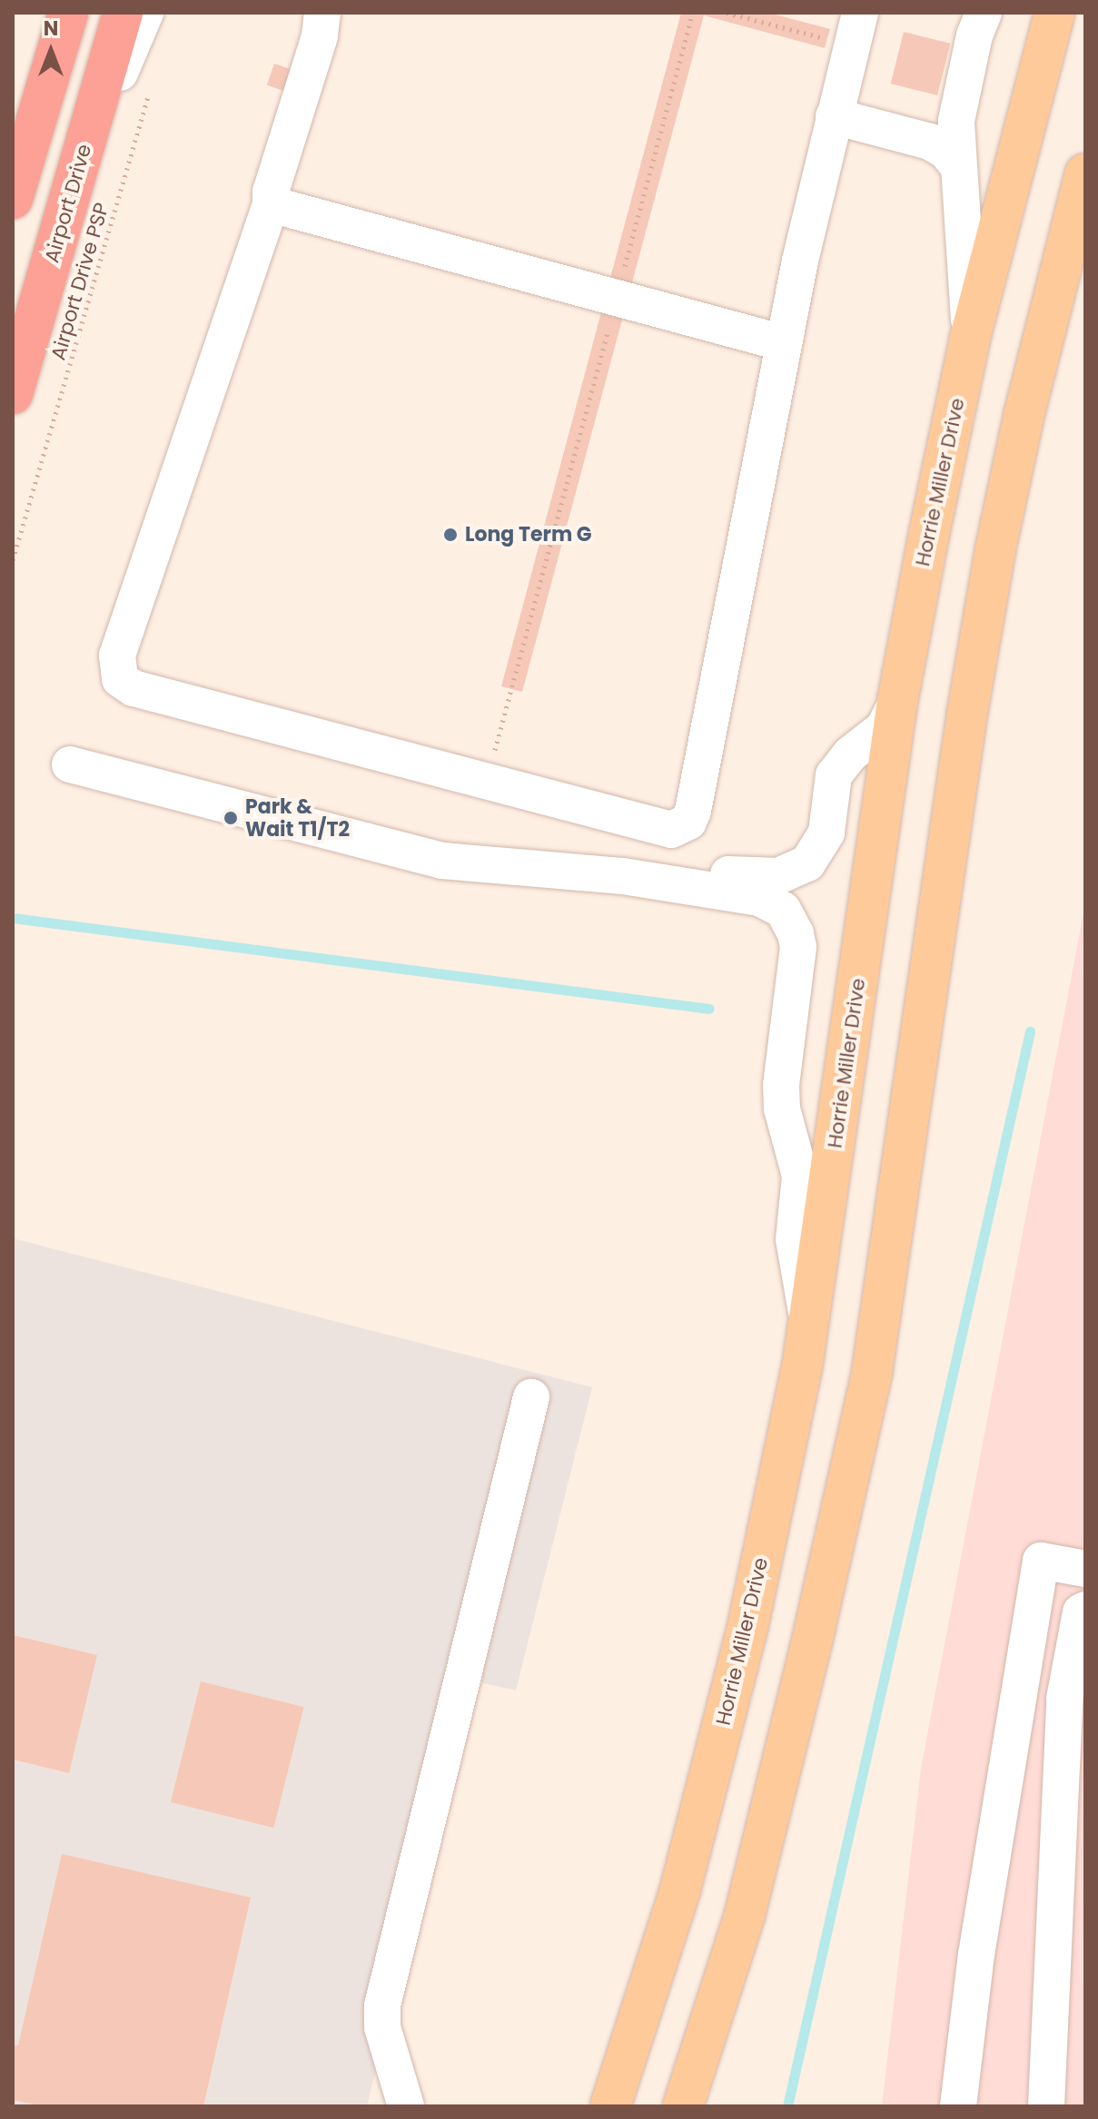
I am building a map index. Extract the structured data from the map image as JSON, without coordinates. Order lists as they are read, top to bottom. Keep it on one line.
{"streets":{"highway":["Airport Drive"],"main road":["Horrie Miller Drive"],"path":["Airport Drive PSP"]},"places":["Long Term G","Park & Wait T1/T2"],"north":"top"}
